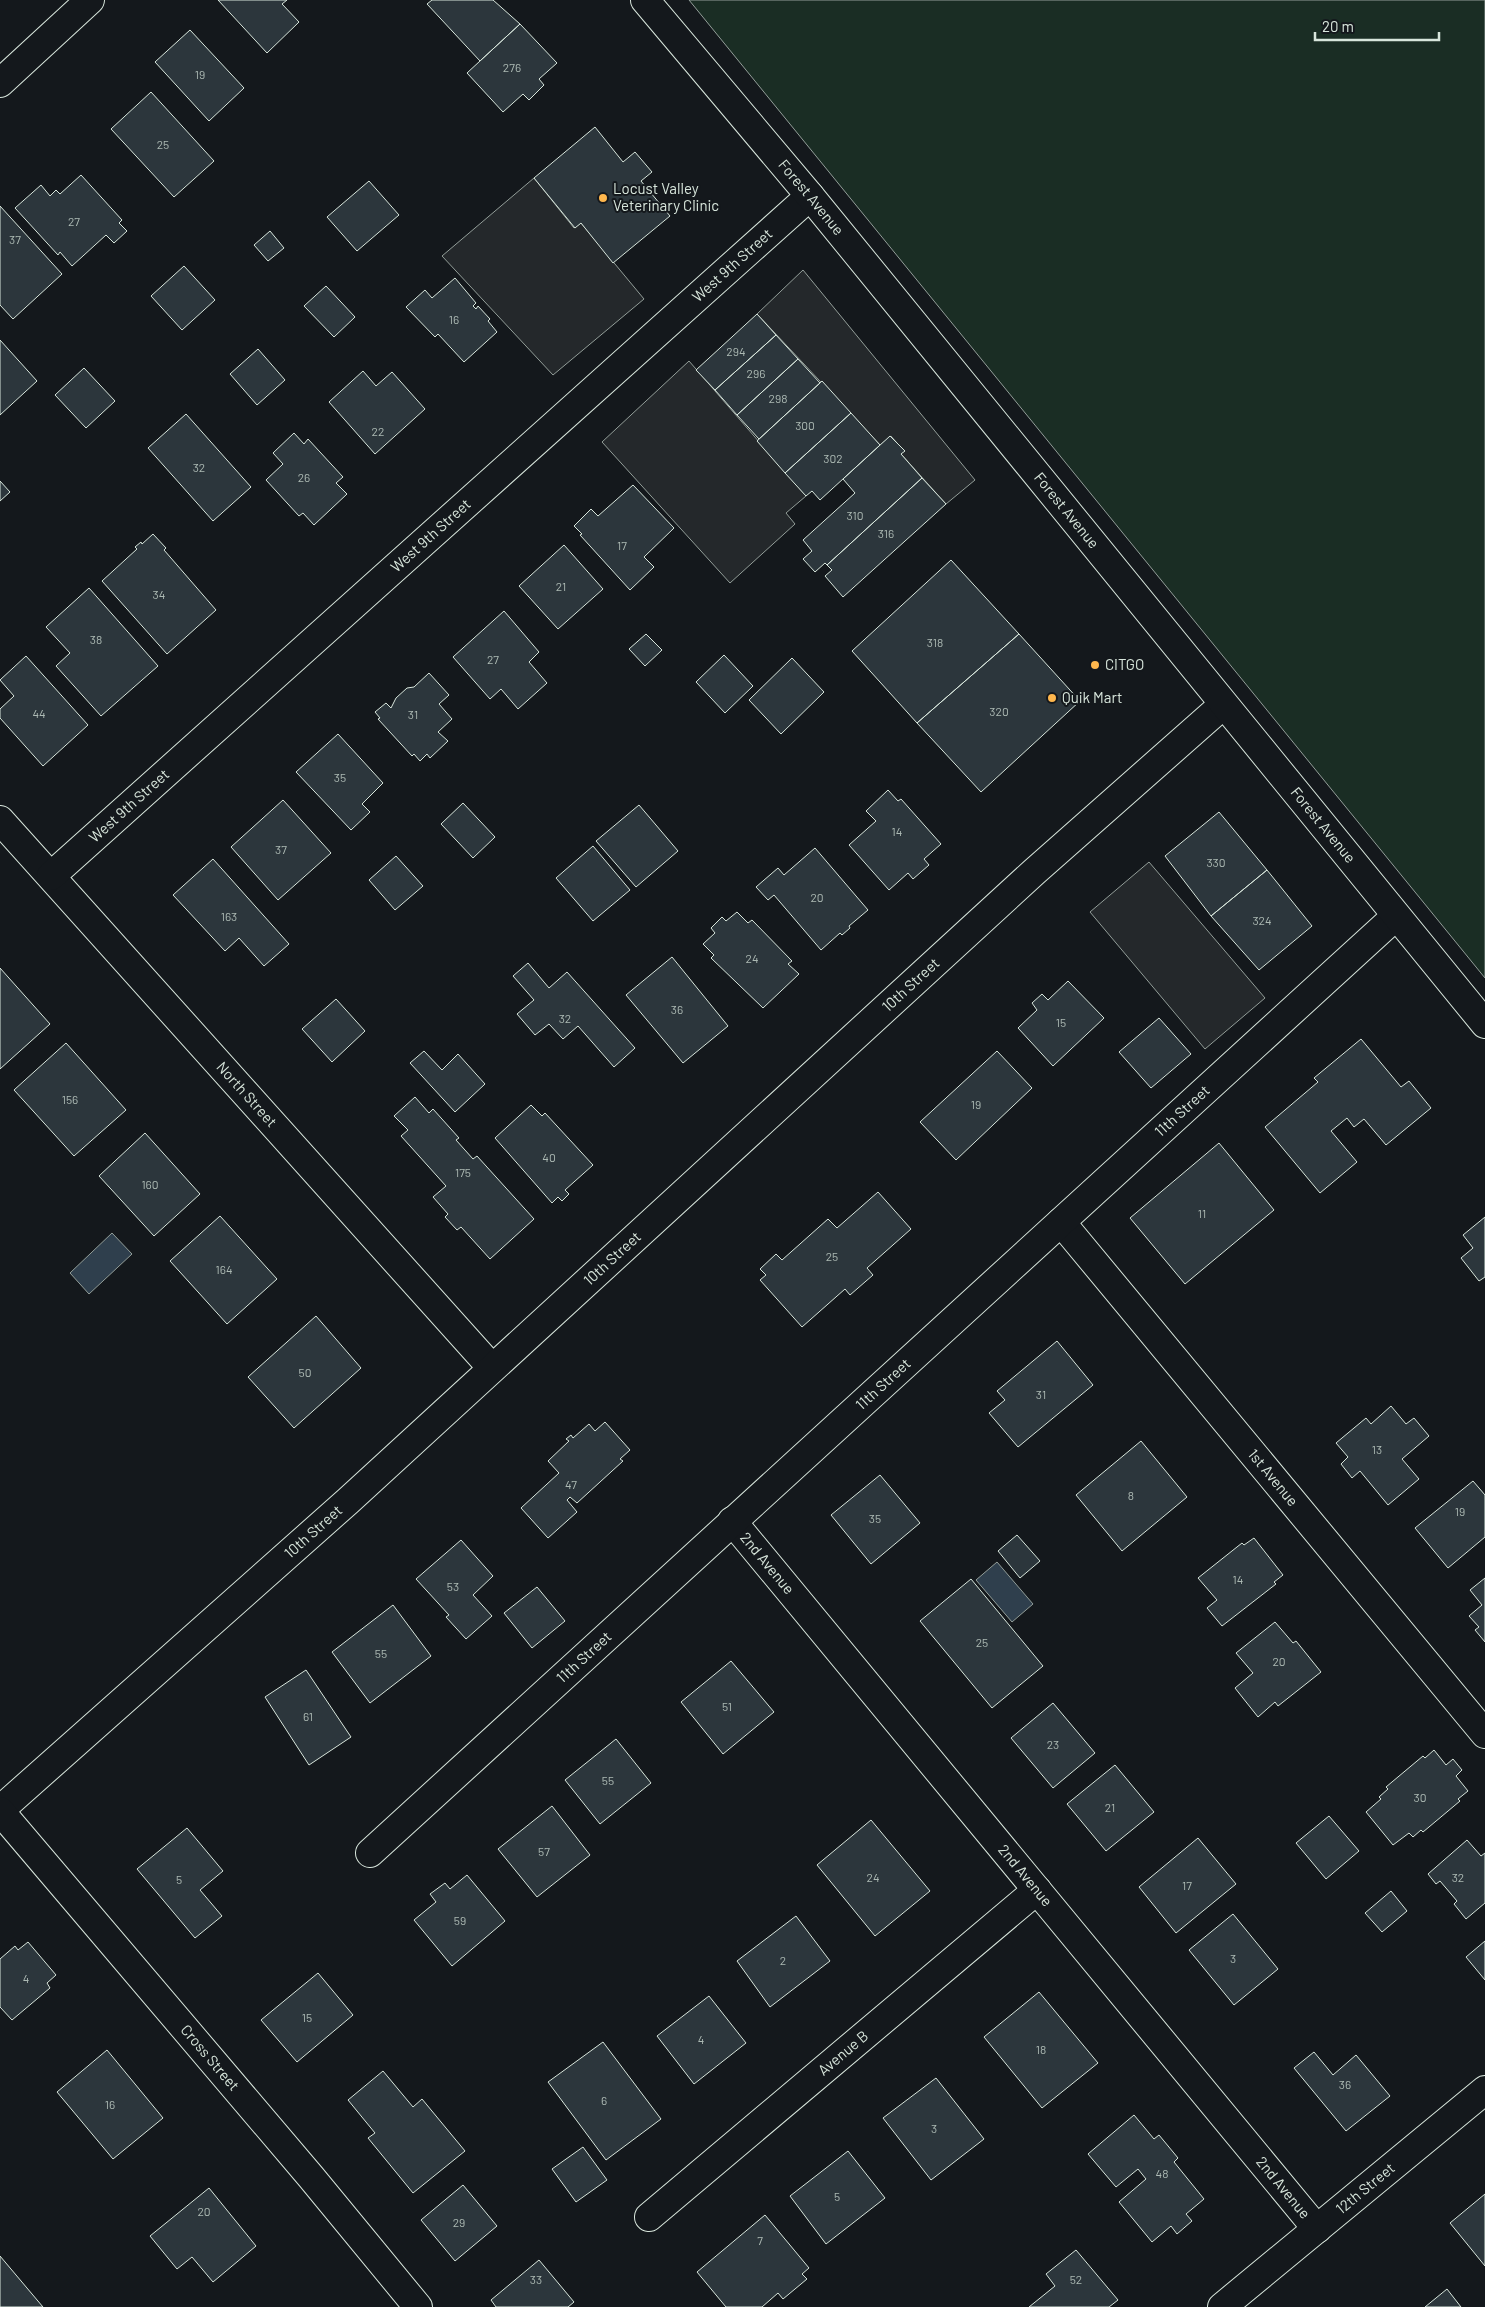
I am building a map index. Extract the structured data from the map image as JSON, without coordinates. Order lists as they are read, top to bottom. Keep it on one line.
{"streets":{"street":["Forest Avenue","West 9th Street","10th Street","North Street","11th Street","1st Avenue","2nd Avenue","Avenue B","Cross Street","12th Street"]},"crossings":[["Forest Avenue","West 9th Street"],["Forest Avenue","10th Street"],["Forest Avenue","11th Street"],["West 9th Street","North Street"],["10th Street","North Street"],["10th Street","Cross Street"],["11th Street","1st Avenue"],["11th Street","2nd Avenue"],["2nd Avenue","Avenue B"],["2nd Avenue","12th Street"]],"places":["Locust Valley Veterinary Clinic","CITGO","Quik Mart"],"house_numbers":["276","19","25","27","37","16","294","296","298","300","22","302","32","26","310","316","17","21","34","38","318","27","320","44","31","35","14","37","330","20","163","324","24","36","32","15","156","19","40","175","160","11","25","164","50","31","13","47","8","19","35","14","53","25","55","20","51","61","23","55","30","21","57","24","32","5","17","59","3","2","4","15","4","18","36","6","16","3","48","5","20","29","7","33","52"],"scale_bar":"20 m"}
